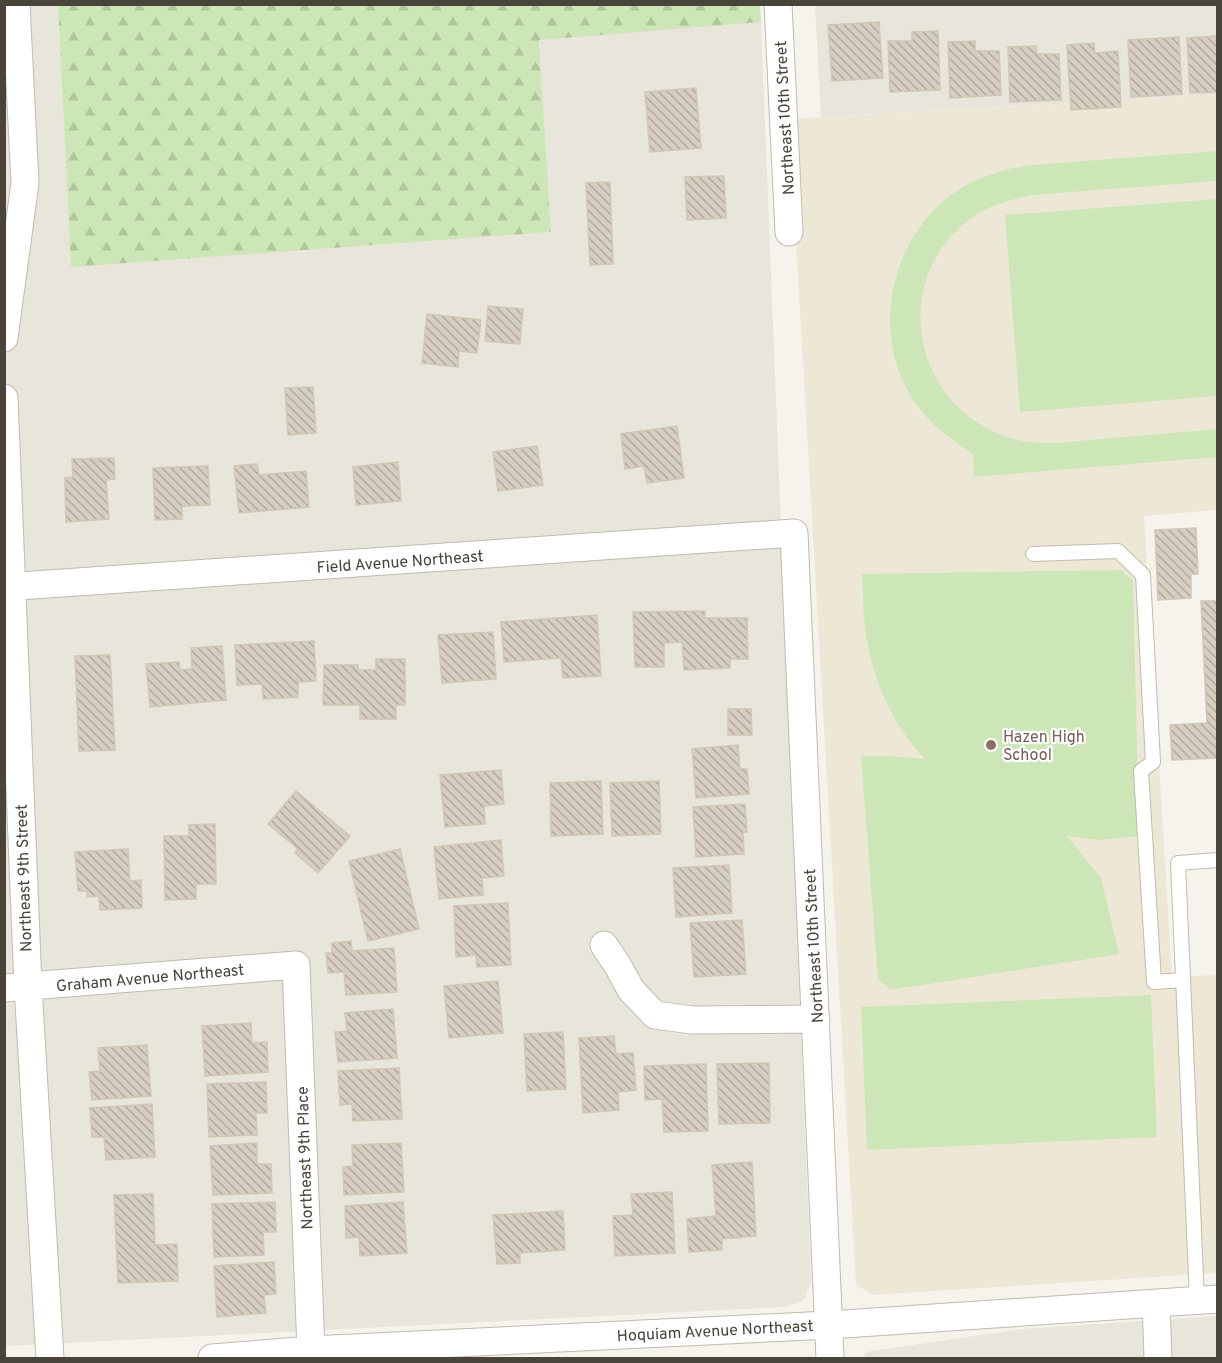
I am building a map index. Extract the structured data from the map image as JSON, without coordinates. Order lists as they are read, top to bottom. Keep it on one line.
{"streets":{"street":["Northeast 10th Street","Field Avenue Northeast","Northeast 9th Street","Graham Avenue Northeast","Northeast 9th Place","Hoquiam Avenue Northeast"]},"crossings":[["Northeast 10th Street","Field Avenue Northeast"],["Northeast 10th Street","Hoquiam Avenue Northeast"],["Field Avenue Northeast","Northeast 9th Street"],["Northeast 9th Street","Graham Avenue Northeast"],["Graham Avenue Northeast","Northeast 9th Place"],["Northeast 9th Place","Hoquiam Avenue Northeast"]],"places":["Hazen High School"]}
